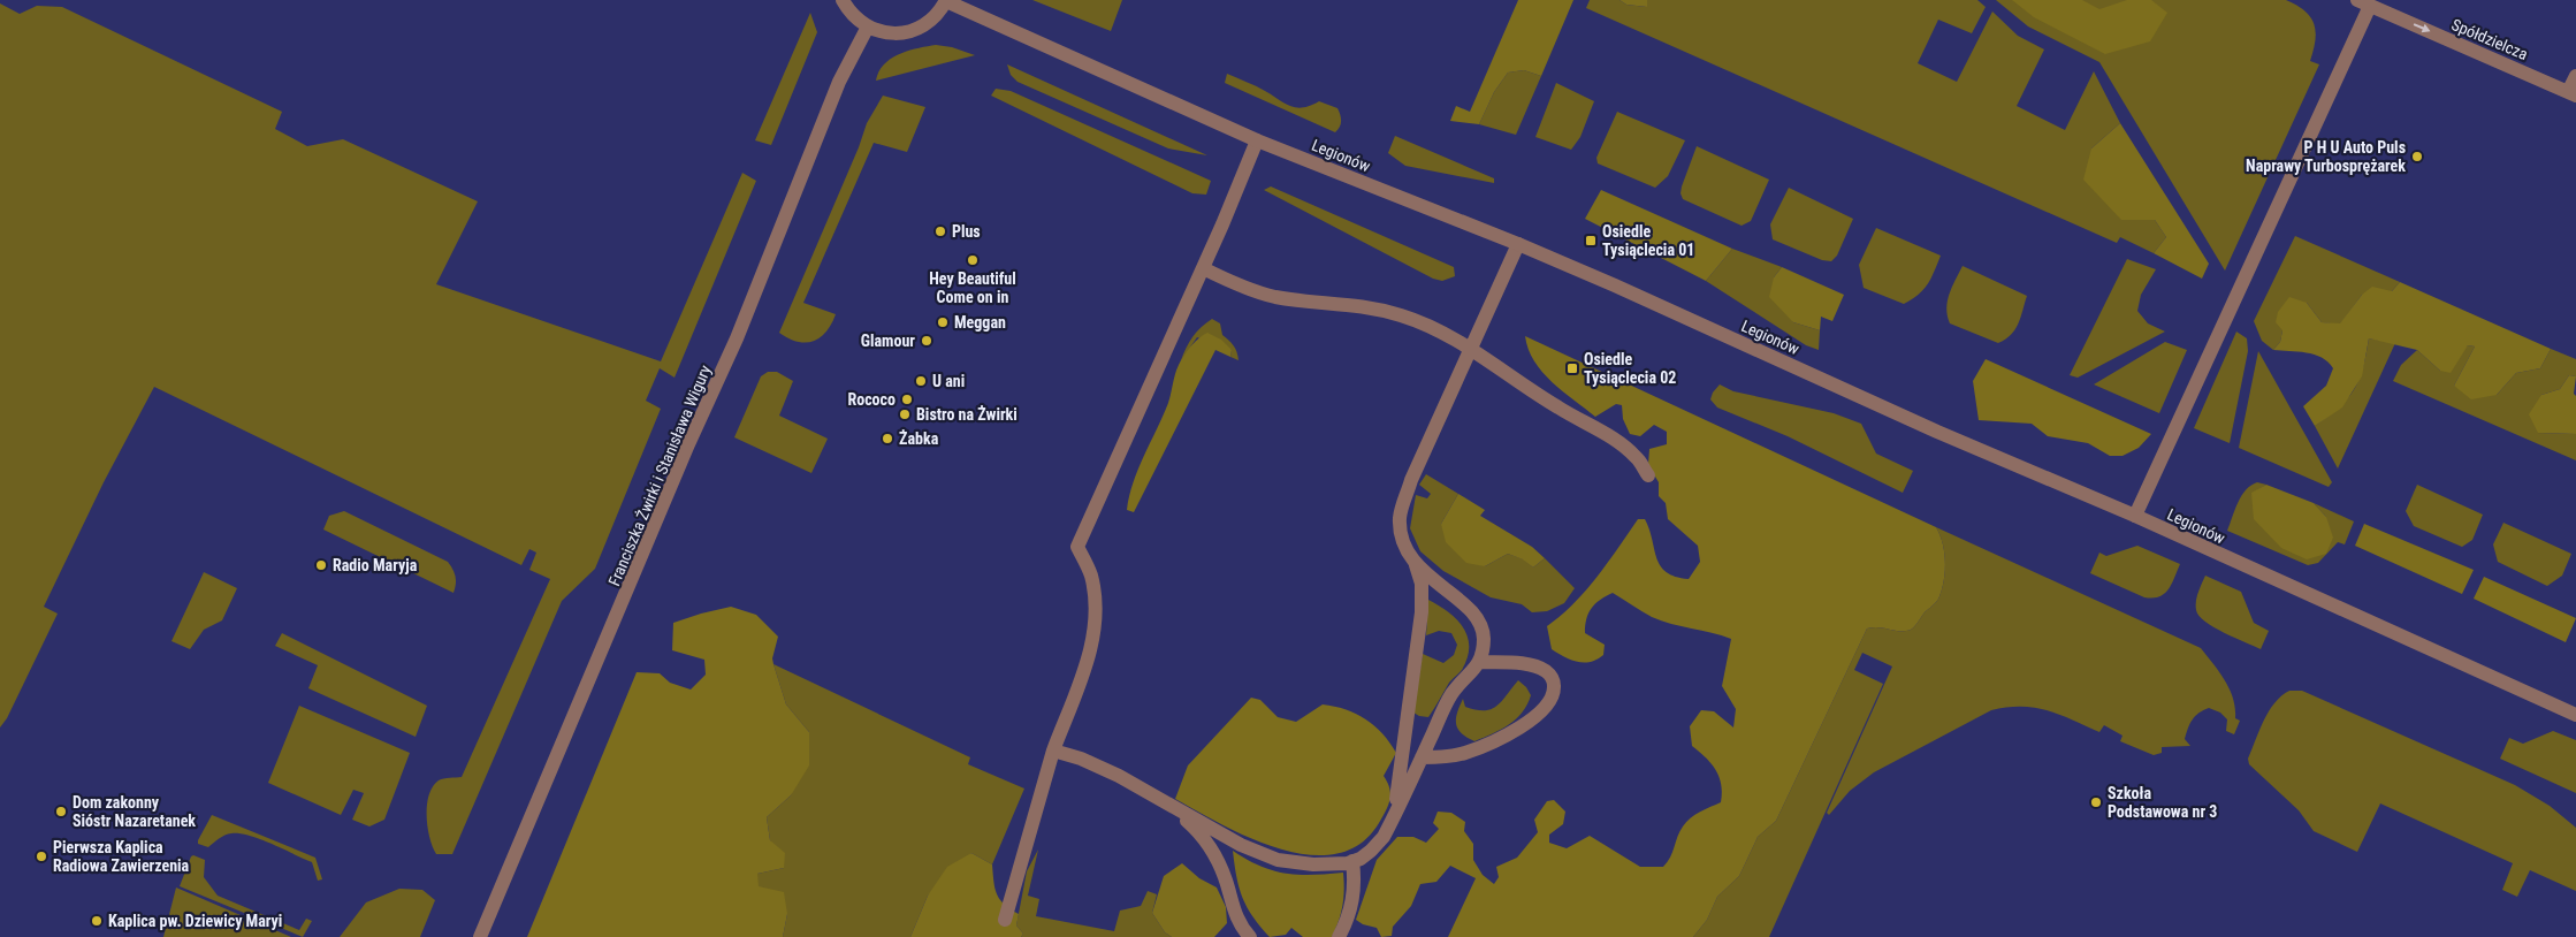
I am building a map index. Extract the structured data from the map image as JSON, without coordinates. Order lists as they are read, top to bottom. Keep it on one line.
{"streets":{"street":["Spółdzielcza","Legionów","Franciszka Żwirki i Stanisława Wigury"]},"one_way":["Spółdzielcza"],"places":{"other":["P H U Auto Puls Naprawy Turbosprężarek","Plus","Hey Beautiful Come on in","Meggan","Glamour","U ani","Rococo","Bistro na Żwirki","Żabka","Radio Maryja","Szkoła Podstawowa nr 3","Dom zakonny Sióstr Nazaretanek","Pierwsza Kaplica Radiowa Zawierzenia","Kaplica pw. Dziewicy Maryi"],"transit":["Osiedle Tysiąclecia 01","Osiedle Tysiąclecia 02"]}}
